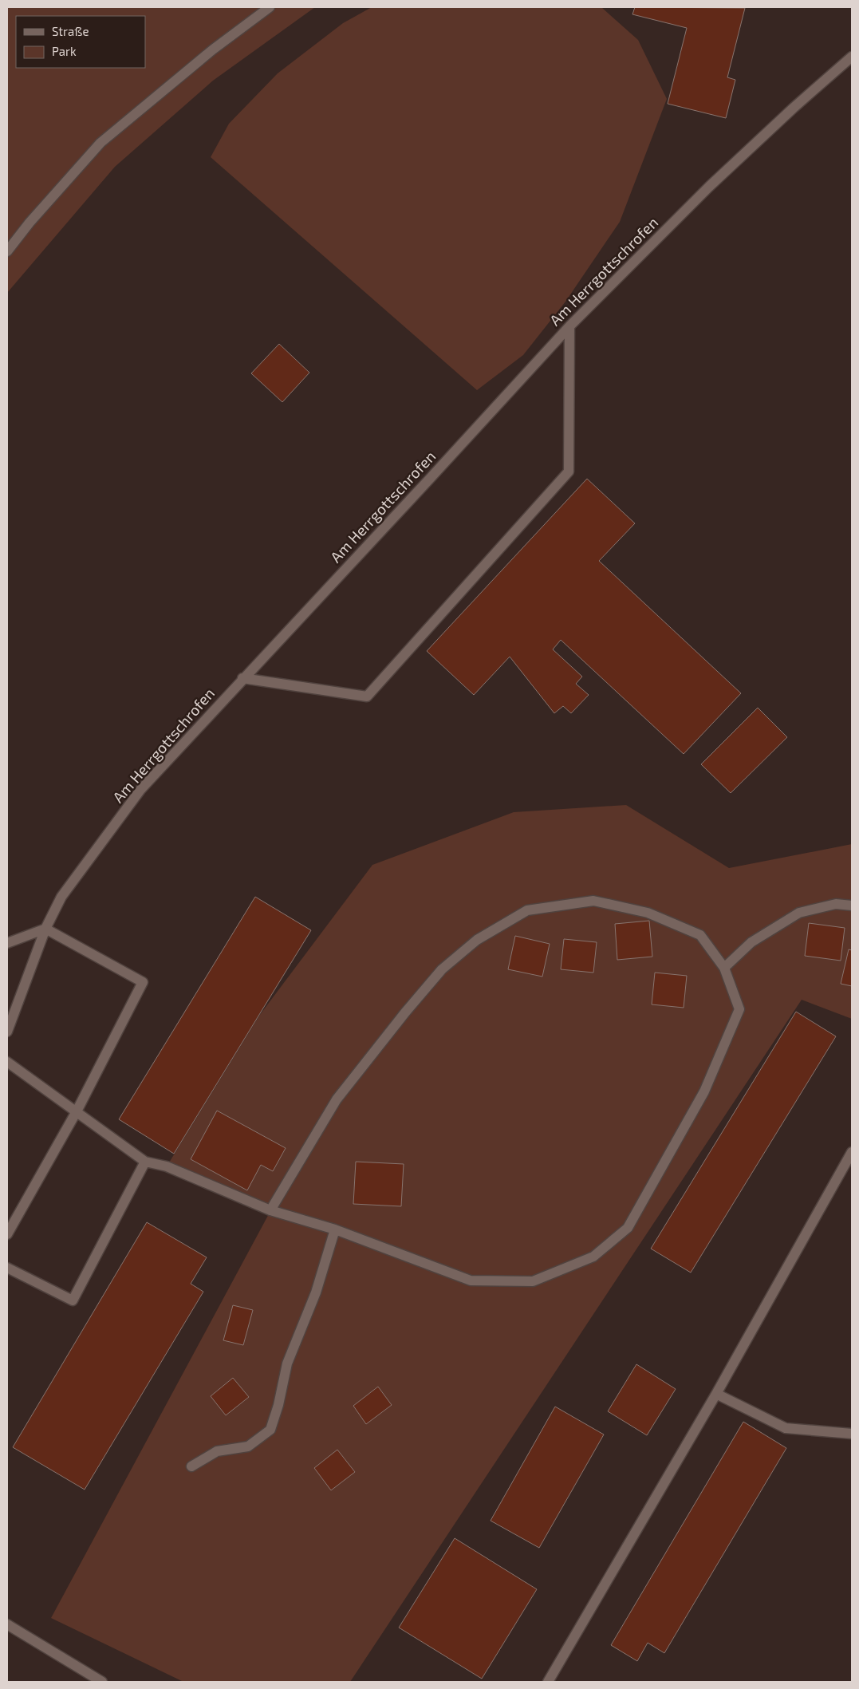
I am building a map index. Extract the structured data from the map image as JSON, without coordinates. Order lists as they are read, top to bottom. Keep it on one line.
{"streets":{"lane":["Am Herrgottschrofen"]},"legend":["Straße","Park"]}
